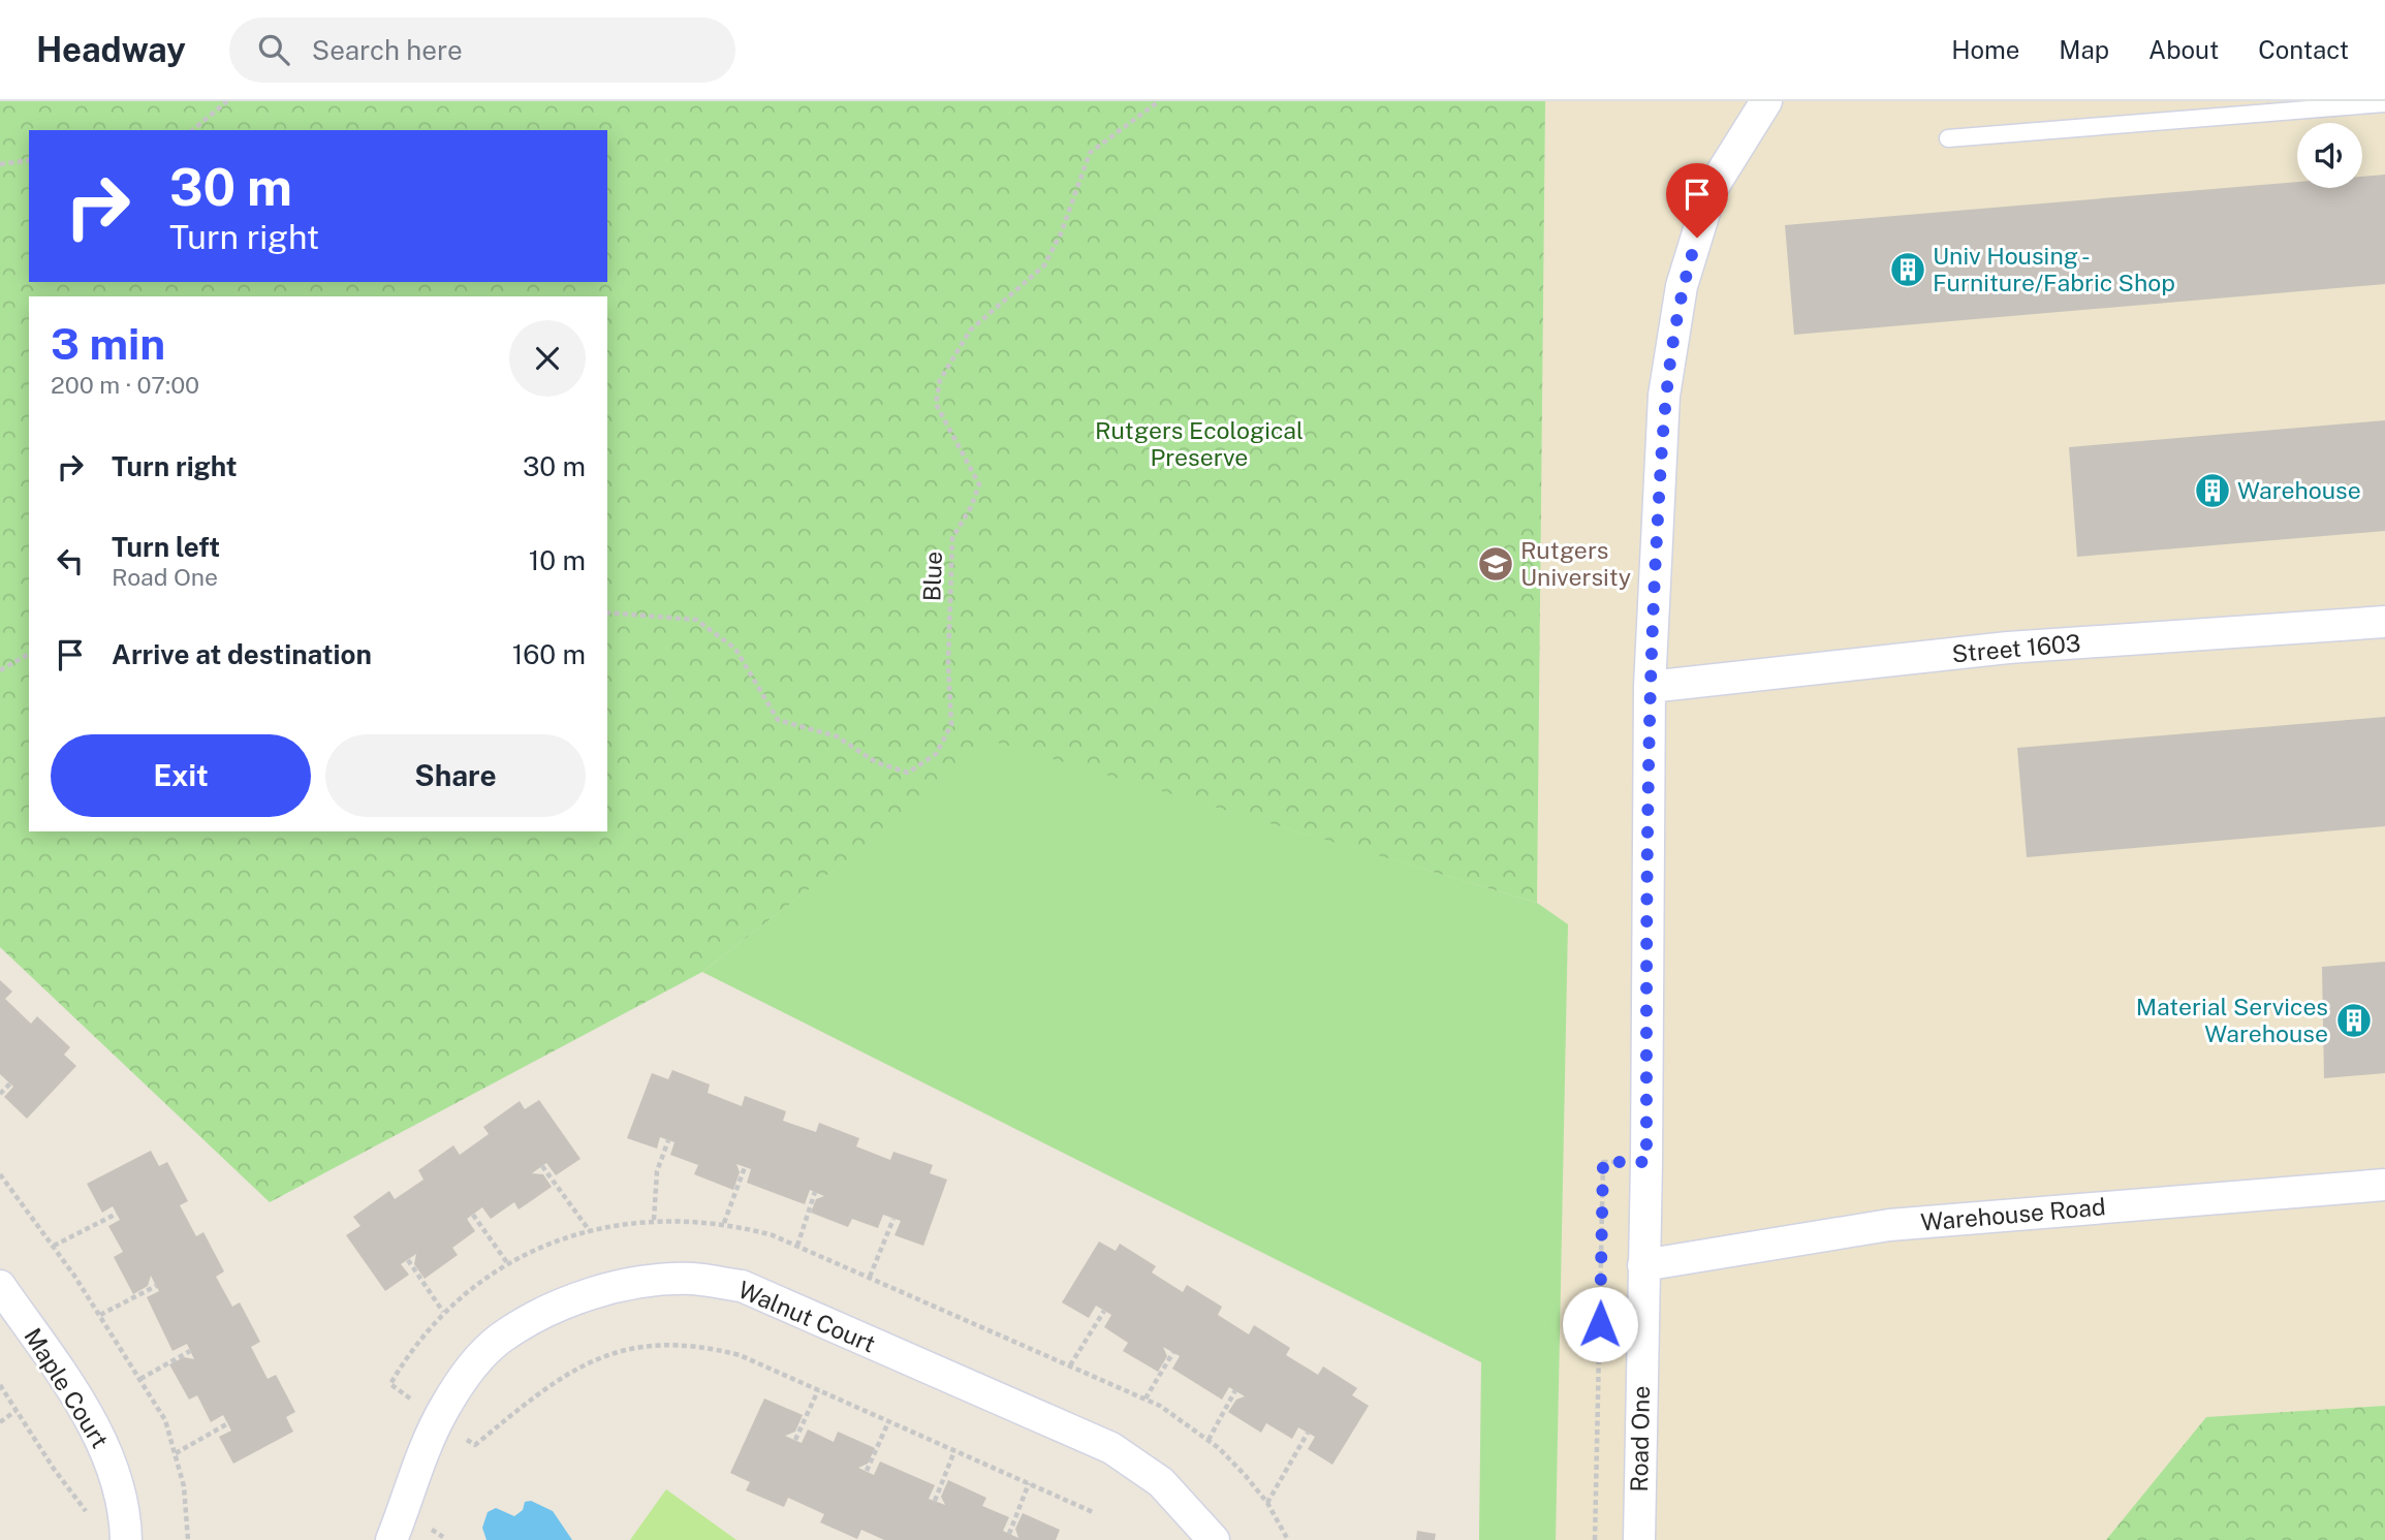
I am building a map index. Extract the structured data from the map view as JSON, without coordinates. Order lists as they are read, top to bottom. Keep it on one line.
{"streets":{"street":["Street 1603","Warehouse Road","Walnut Court","Maple Court","Road One"],"path":["Blue"]},"crossings":[["Street 1603","Road One"],["Warehouse Road","Road One"]],"parks":["Rutgers Ecological Preserve"],"places":{"building":["Univ Housing - Furniture/Fabric Shop","Warehouse","Material Services Warehouse"],"school or university":["Rutgers University"]},"page":{"header":"Headway","search":"Search here","nav":["Home","Map","About","Contact"],"turn":["30 m","Turn right"],"heading":["3 min","200 m · 07:00"],"list":[{"name":"Turn right","value":"30 m"},{"name":"Turn left","note":"Road One","value":"10 m"},{"name":"Arrive at destination","value":"160 m"}],"buttons":["Exit","Share"]}}
